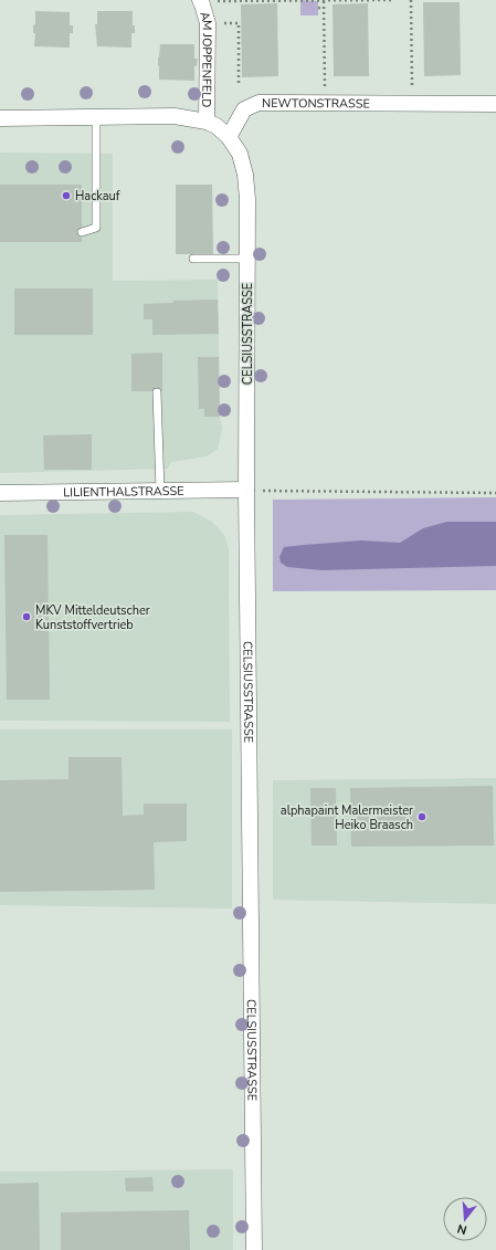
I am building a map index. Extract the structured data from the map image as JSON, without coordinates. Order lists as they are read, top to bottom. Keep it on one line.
{"streets":{"street":["AM JOPPENFELD","NEWTONSTRASSE","CELSIUSSTRASSE","LILIENTHALSTRASSE"]},"crossings":[["NEWTONSTRASSE","CELSIUSSTRASSE"],["CELSIUSSTRASSE","LILIENTHALSTRASSE"]],"places":["Hackauf","MKV Mitteldeutscher Kunststoffvertrieb","alphapaint Malermeister Heiko Braasch"],"north":"bottom"}
